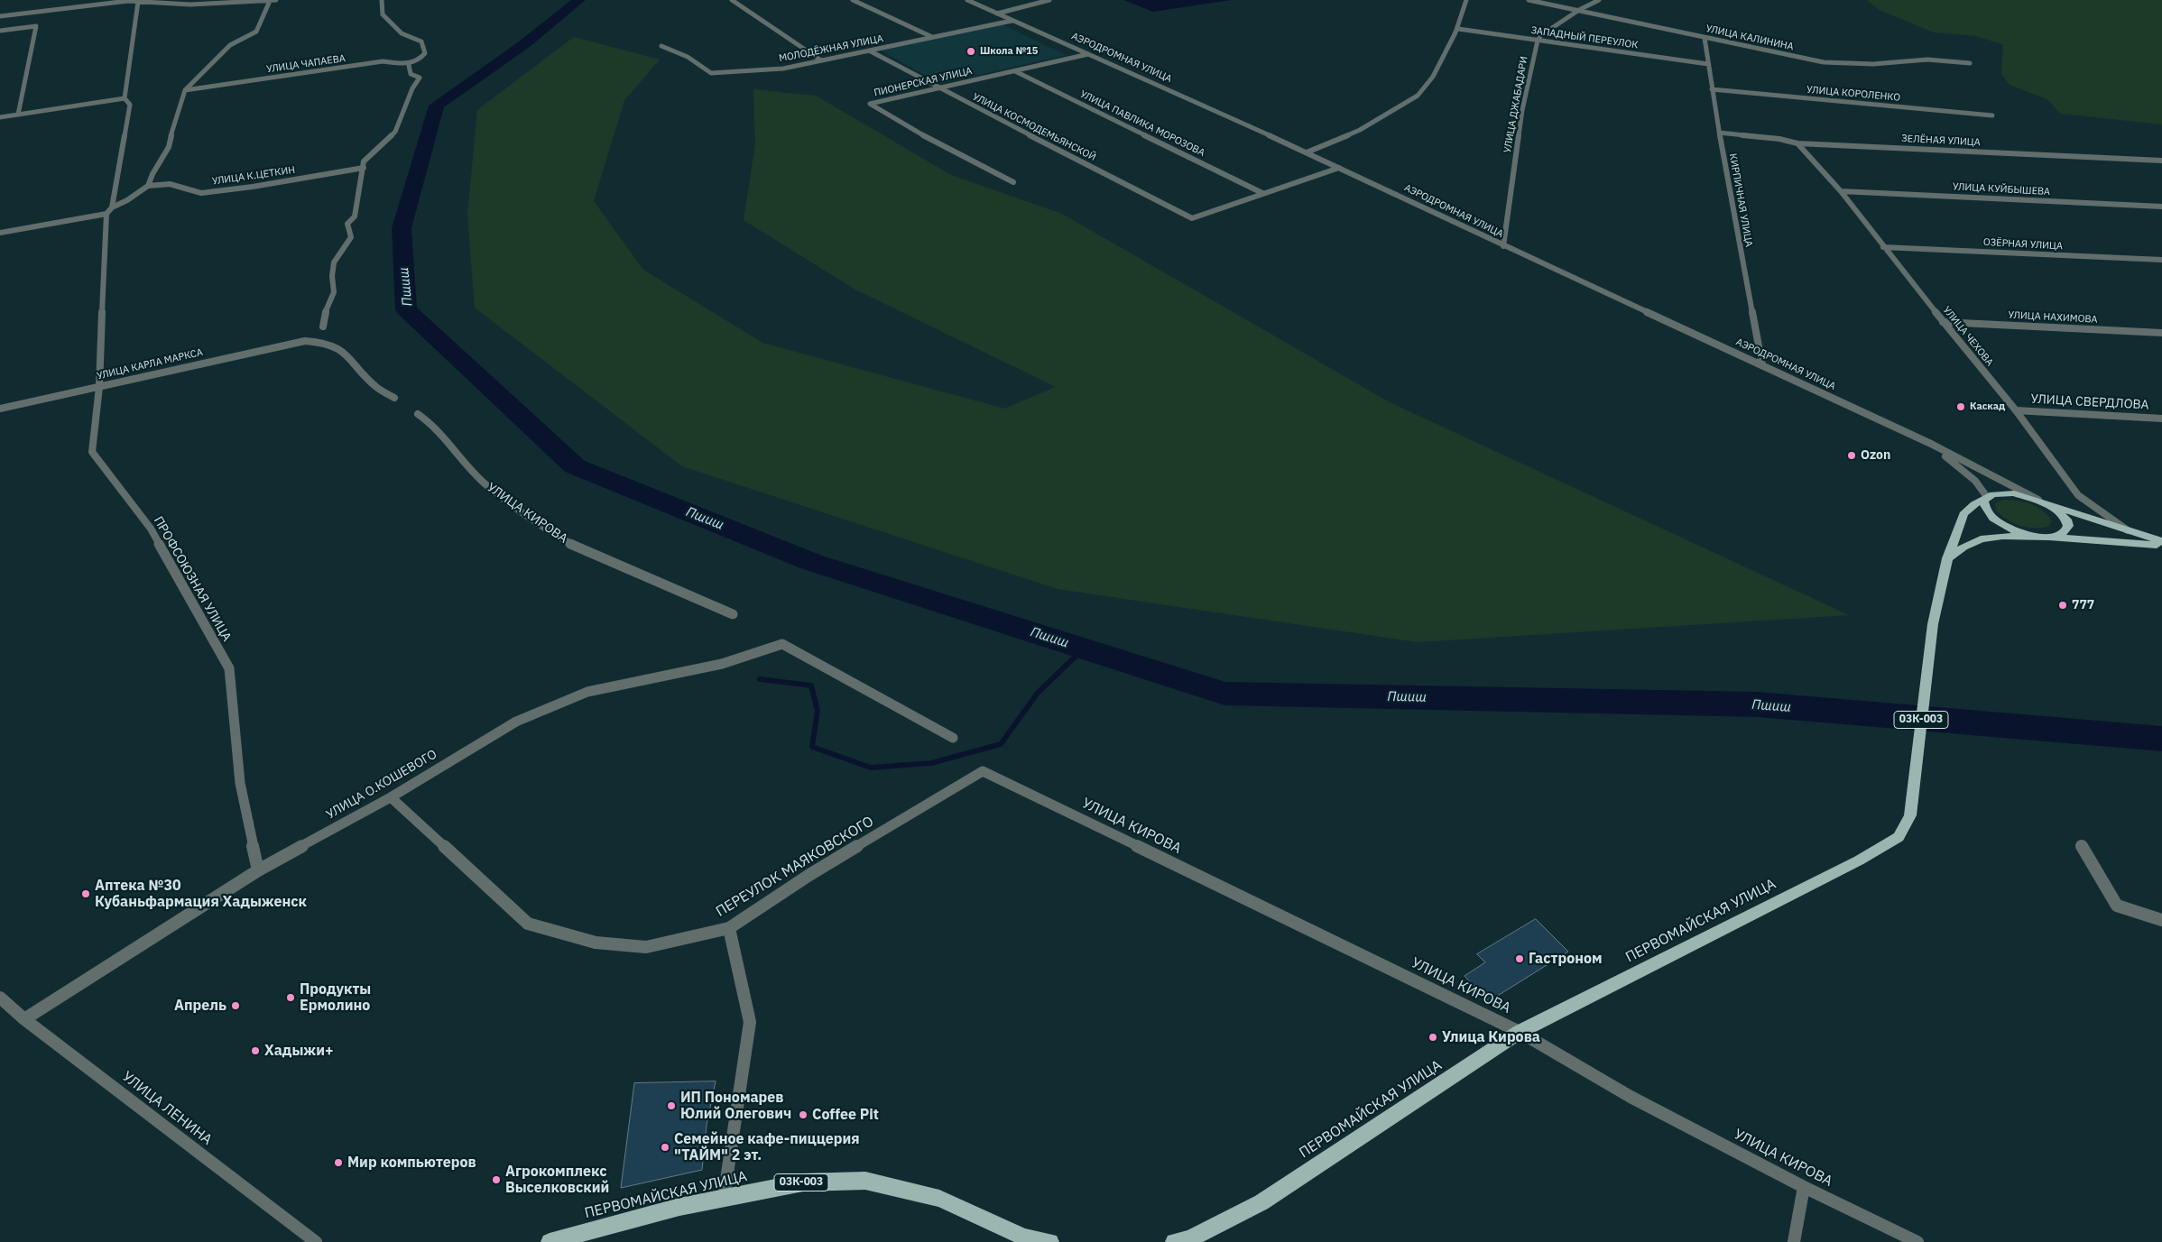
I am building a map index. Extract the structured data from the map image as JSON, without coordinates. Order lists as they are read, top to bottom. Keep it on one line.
{"streets":{"main road":["03К-003","ПЕРВОМАЙСКАЯ УЛИЦА"],"street":["ЗАПАДНЫЙ ПЕРЕУЛОК","УЛИЦА КАЛИНИНА","МОЛОДЁЖНАЯ УЛИЦА","АЭРОДРОМНАЯ УЛИЦА","УЛИЦА ЧАПАЕВА","ПИОНЕРСКАЯ УЛИЦА","УЛИЦА КОРОЛЕНКО","УЛИЦА ДЖАБАДАРИ","УЛИЦА ПАВЛИКА МОРОЗОВА","УЛИЦА КОСМОДЕМЬЯНСКОЙ","ЗЕЛЁНАЯ УЛИЦА","УЛИЦА К.ЦЕТКИН","УЛИЦА КУЙБЫШЕВА","КИРПИЧНАЯ УЛИЦА","ОЗЁРНАЯ УЛИЦА","УЛИЦА НАХИМОВА","УЛИЦА ЧЕХОВА","УЛИЦА КАРЛА МАРКСА","УЛИЦА СВЕРДЛОВА","УЛИЦА КИРОВА","ПРОФСОЮЗНАЯ УЛИЦА","УЛИЦА О.КОШЕВОГО","ПЕРЕУЛОК МАЯКОВСКОГО","УЛИЦА ЛЕНИНА"]},"crossings":[["ЗАПАДНЫЙ ПЕРЕУЛОК","УЛИЦА ДЖАБАДАРИ"],["ЗАПАДНЫЙ ПЕРЕУЛОК","КИРПИЧНАЯ УЛИЦА"],["УЛИЦА КАЛИНИНА","УЛИЦА ДЖАБАДАРИ"],["УЛИЦА КАЛИНИНА","КИРПИЧНАЯ УЛИЦА"],["МОЛОДЁЖНАЯ УЛИЦА","АЭРОДРОМНАЯ УЛИЦА"],["МОЛОДЁЖНАЯ УЛИЦА","УЛИЦА КОСМОДЕМЬЯНСКОЙ"],["АЭРОДРОМНАЯ УЛИЦА","ПИОНЕРСКАЯ УЛИЦА"],["АЭРОДРОМНАЯ УЛИЦА","УЛИЦА ДЖАБАДАРИ"],["АЭРОДРОМНАЯ УЛИЦА","КИРПИЧНАЯ УЛИЦА"],["АЭРОДРОМНАЯ УЛИЦА","03К-003"],["ПИОНЕРСКАЯ УЛИЦА","УЛИЦА ПАВЛИКА МОРОЗОВА"],["ПИОНЕРСКАЯ УЛИЦА","УЛИЦА КОСМОДЕМЬЯНСКОЙ"],["УЛИЦА КОРОЛЕНКО","КИРПИЧНАЯ УЛИЦА"],["УЛИЦА ПАВЛИКА МОРОЗОВА","УЛИЦА КОСМОДЕМЬЯНСКОЙ"],["ЗЕЛЁНАЯ УЛИЦА","КИРПИЧНАЯ УЛИЦА"],["ЗЕЛЁНАЯ УЛИЦА","УЛИЦА ЧЕХОВА"],["УЛИЦА КУЙБЫШЕВА","УЛИЦА ЧЕХОВА"],["ОЗЁРНАЯ УЛИЦА","УЛИЦА ЧЕХОВА"],["УЛИЦА НАХИМОВА","УЛИЦА ЧЕХОВА"],["УЛИЦА ЧЕХОВА","УЛИЦА СВЕРДЛОВА"],["УЛИЦА ЧЕХОВА","03К-003"],["УЛИЦА КАРЛА МАРКСА","ПРОФСОЮЗНАЯ УЛИЦА"],["УЛИЦА КИРОВА","ПЕРЕУЛОК МАЯКОВСКОГО"],["УЛИЦА КИРОВА","ПЕРВОМАЙСКАЯ УЛИЦА"],["ПРОФСОЮЗНАЯ УЛИЦА","УЛИЦА О.КОШЕВОГО"],["03К-003","ПЕРВОМАЙСКАЯ УЛИЦА"],["УЛИЦА О.КОШЕВОГО","ПЕРЕУЛОК МАЯКОВСКОГО"],["УЛИЦА О.КОШЕВОГО","УЛИЦА ЛЕНИНА"]],"water":["Пшиш"],"places":["Школа №15","Каскад","Ozon","777","Аптека №30 Кубаньфармация Хадыженск","Гастроном","Продукты Ермолино","Апрель","Улица Кирова","Хадыжи+","ИП Пономарев Юлий Олегович","Coffee Pit","Семейное кафе-пиццерия \"ТАЙМ\" 2 эт.","Мир компьютеров","Агрокомплекс Выселковский"]}
